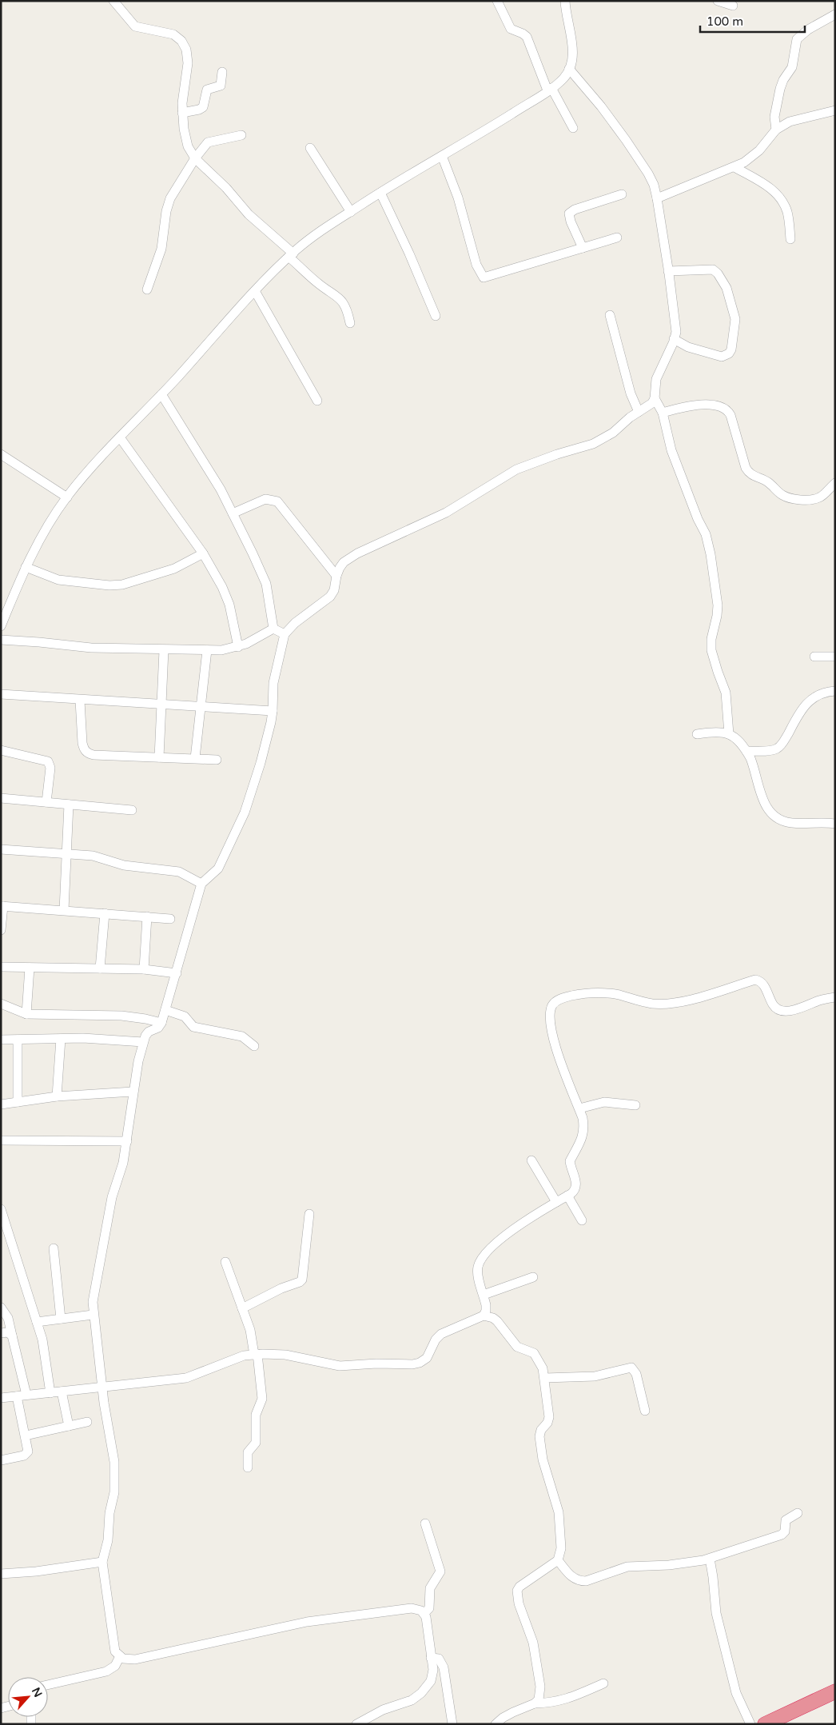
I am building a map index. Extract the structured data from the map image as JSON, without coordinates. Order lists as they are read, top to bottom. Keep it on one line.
{"scale_bar":"100 m","north":"top right"}
